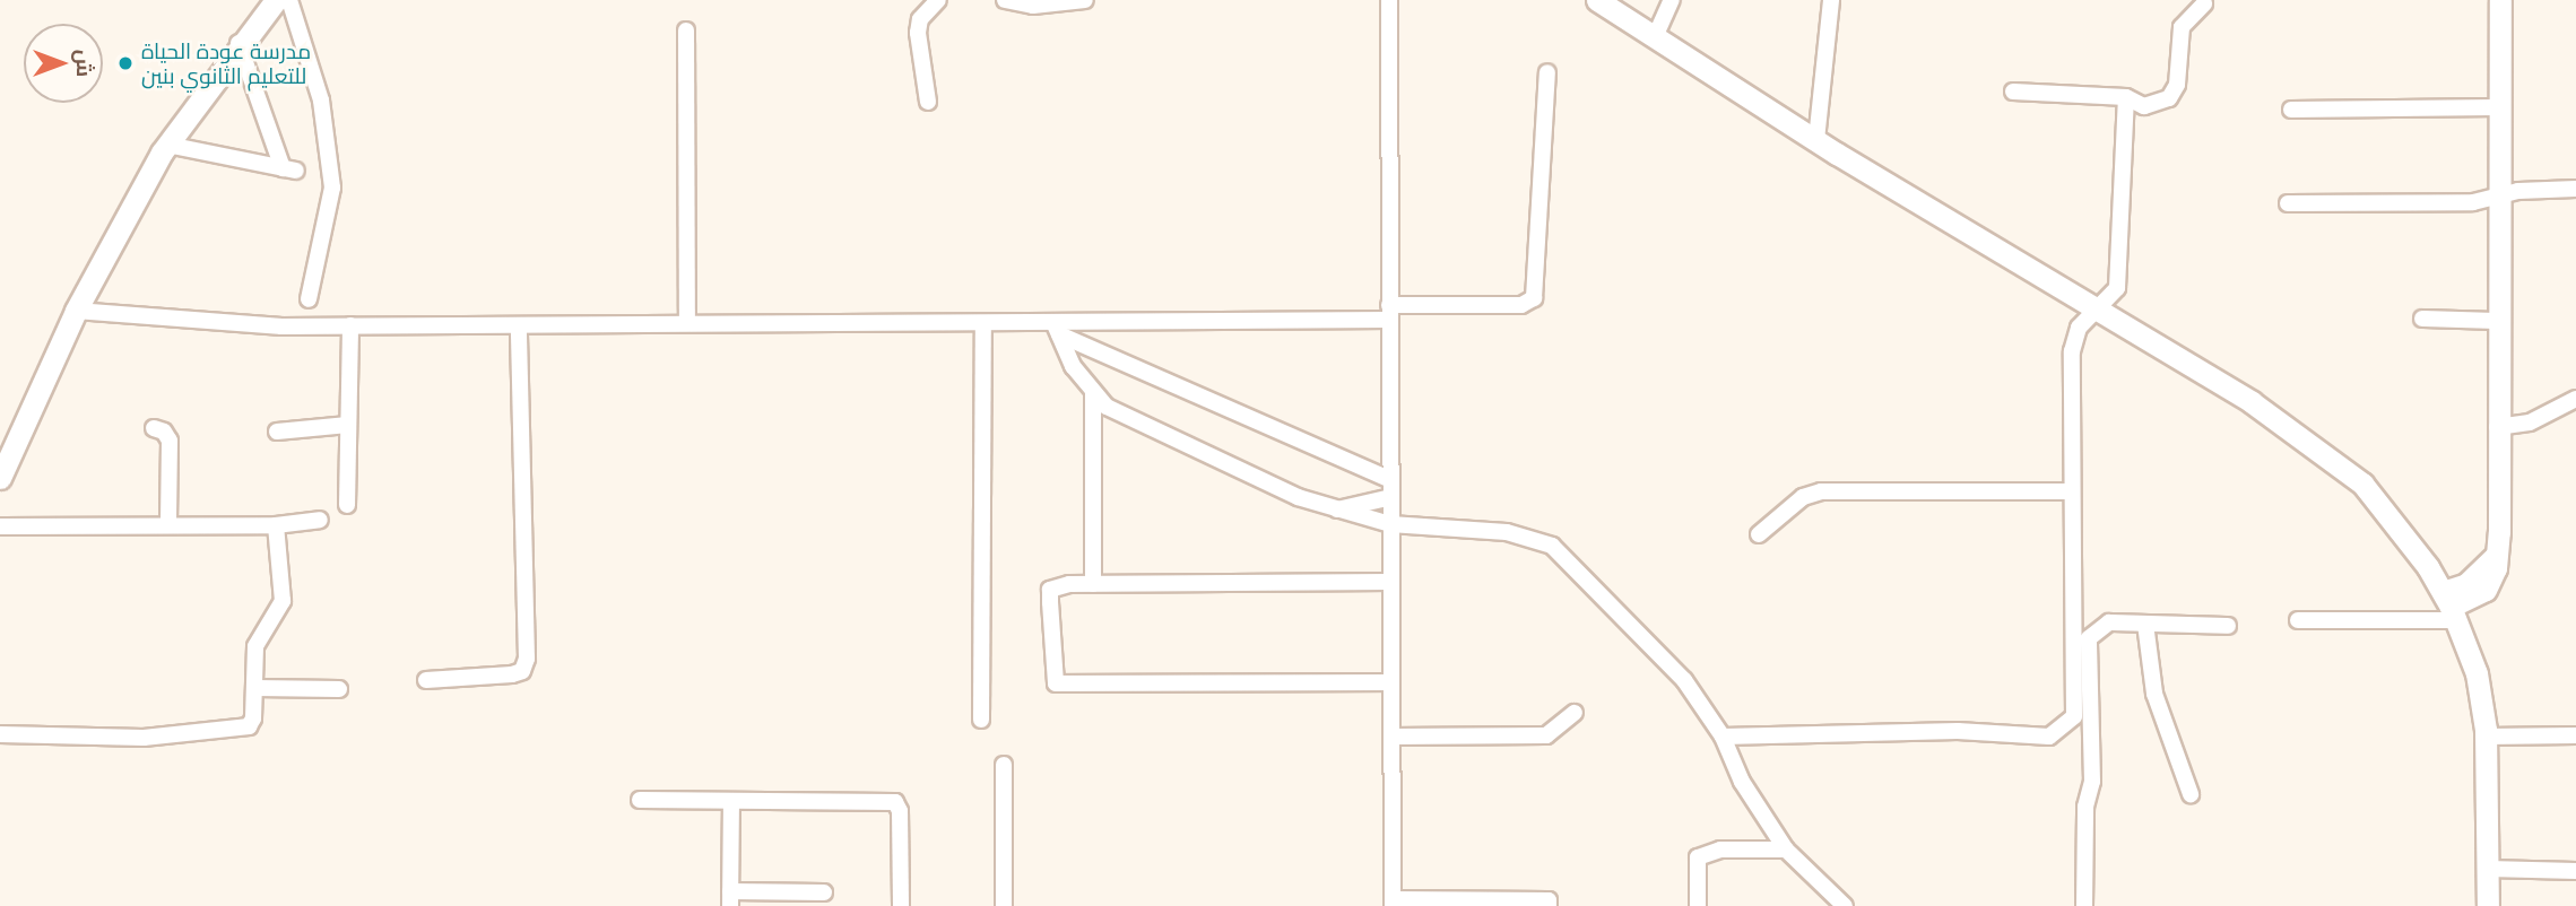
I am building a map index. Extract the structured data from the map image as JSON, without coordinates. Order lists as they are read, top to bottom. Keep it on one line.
{"places":["مدرسة عودة الحياة للتعليم الثانوي بنين"],"north":"right"}
